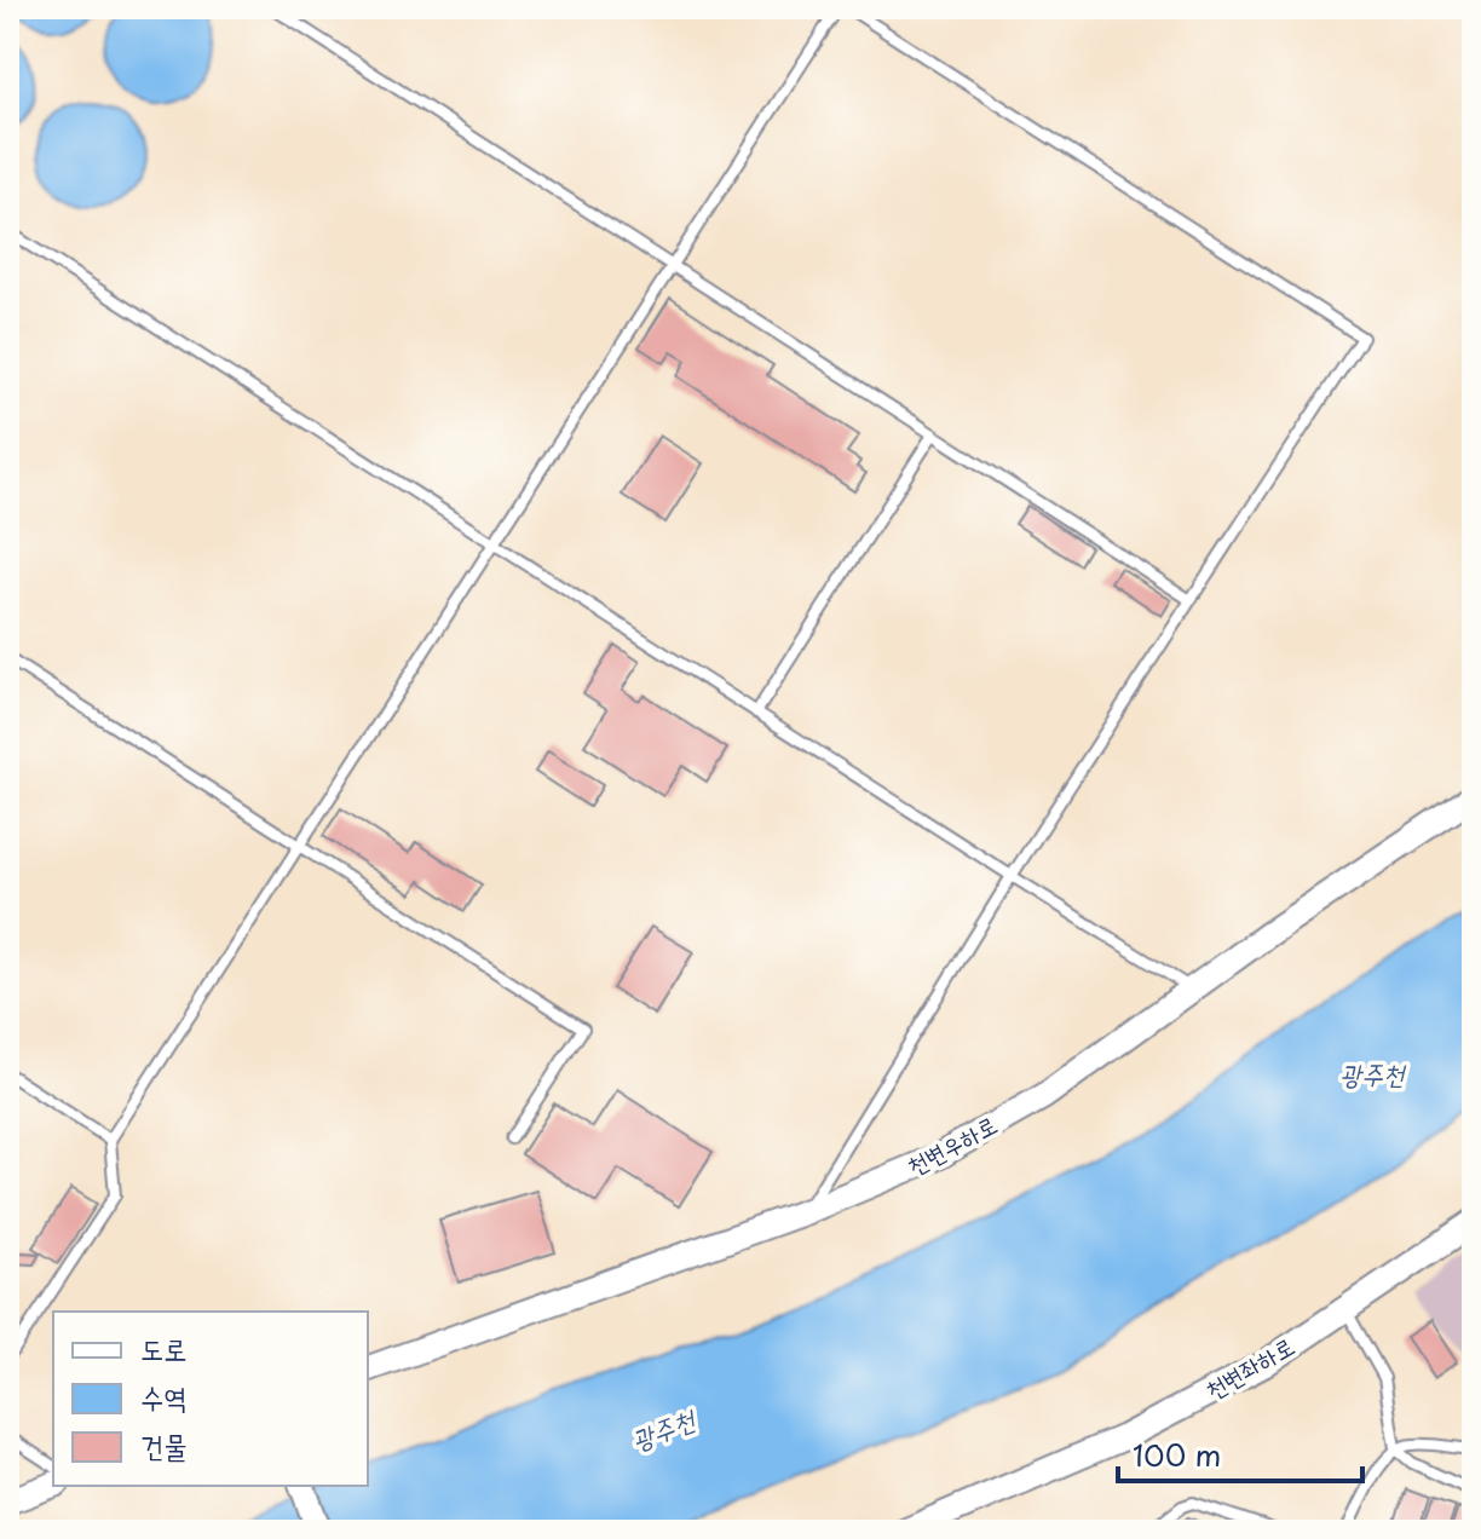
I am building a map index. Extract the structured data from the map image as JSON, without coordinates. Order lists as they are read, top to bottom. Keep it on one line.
{"streets":{"street":["천변우하로","천변좌하로"]},"water":["광주천"],"legend":["도로","수역","건물"],"scale_bar":"100 m"}
